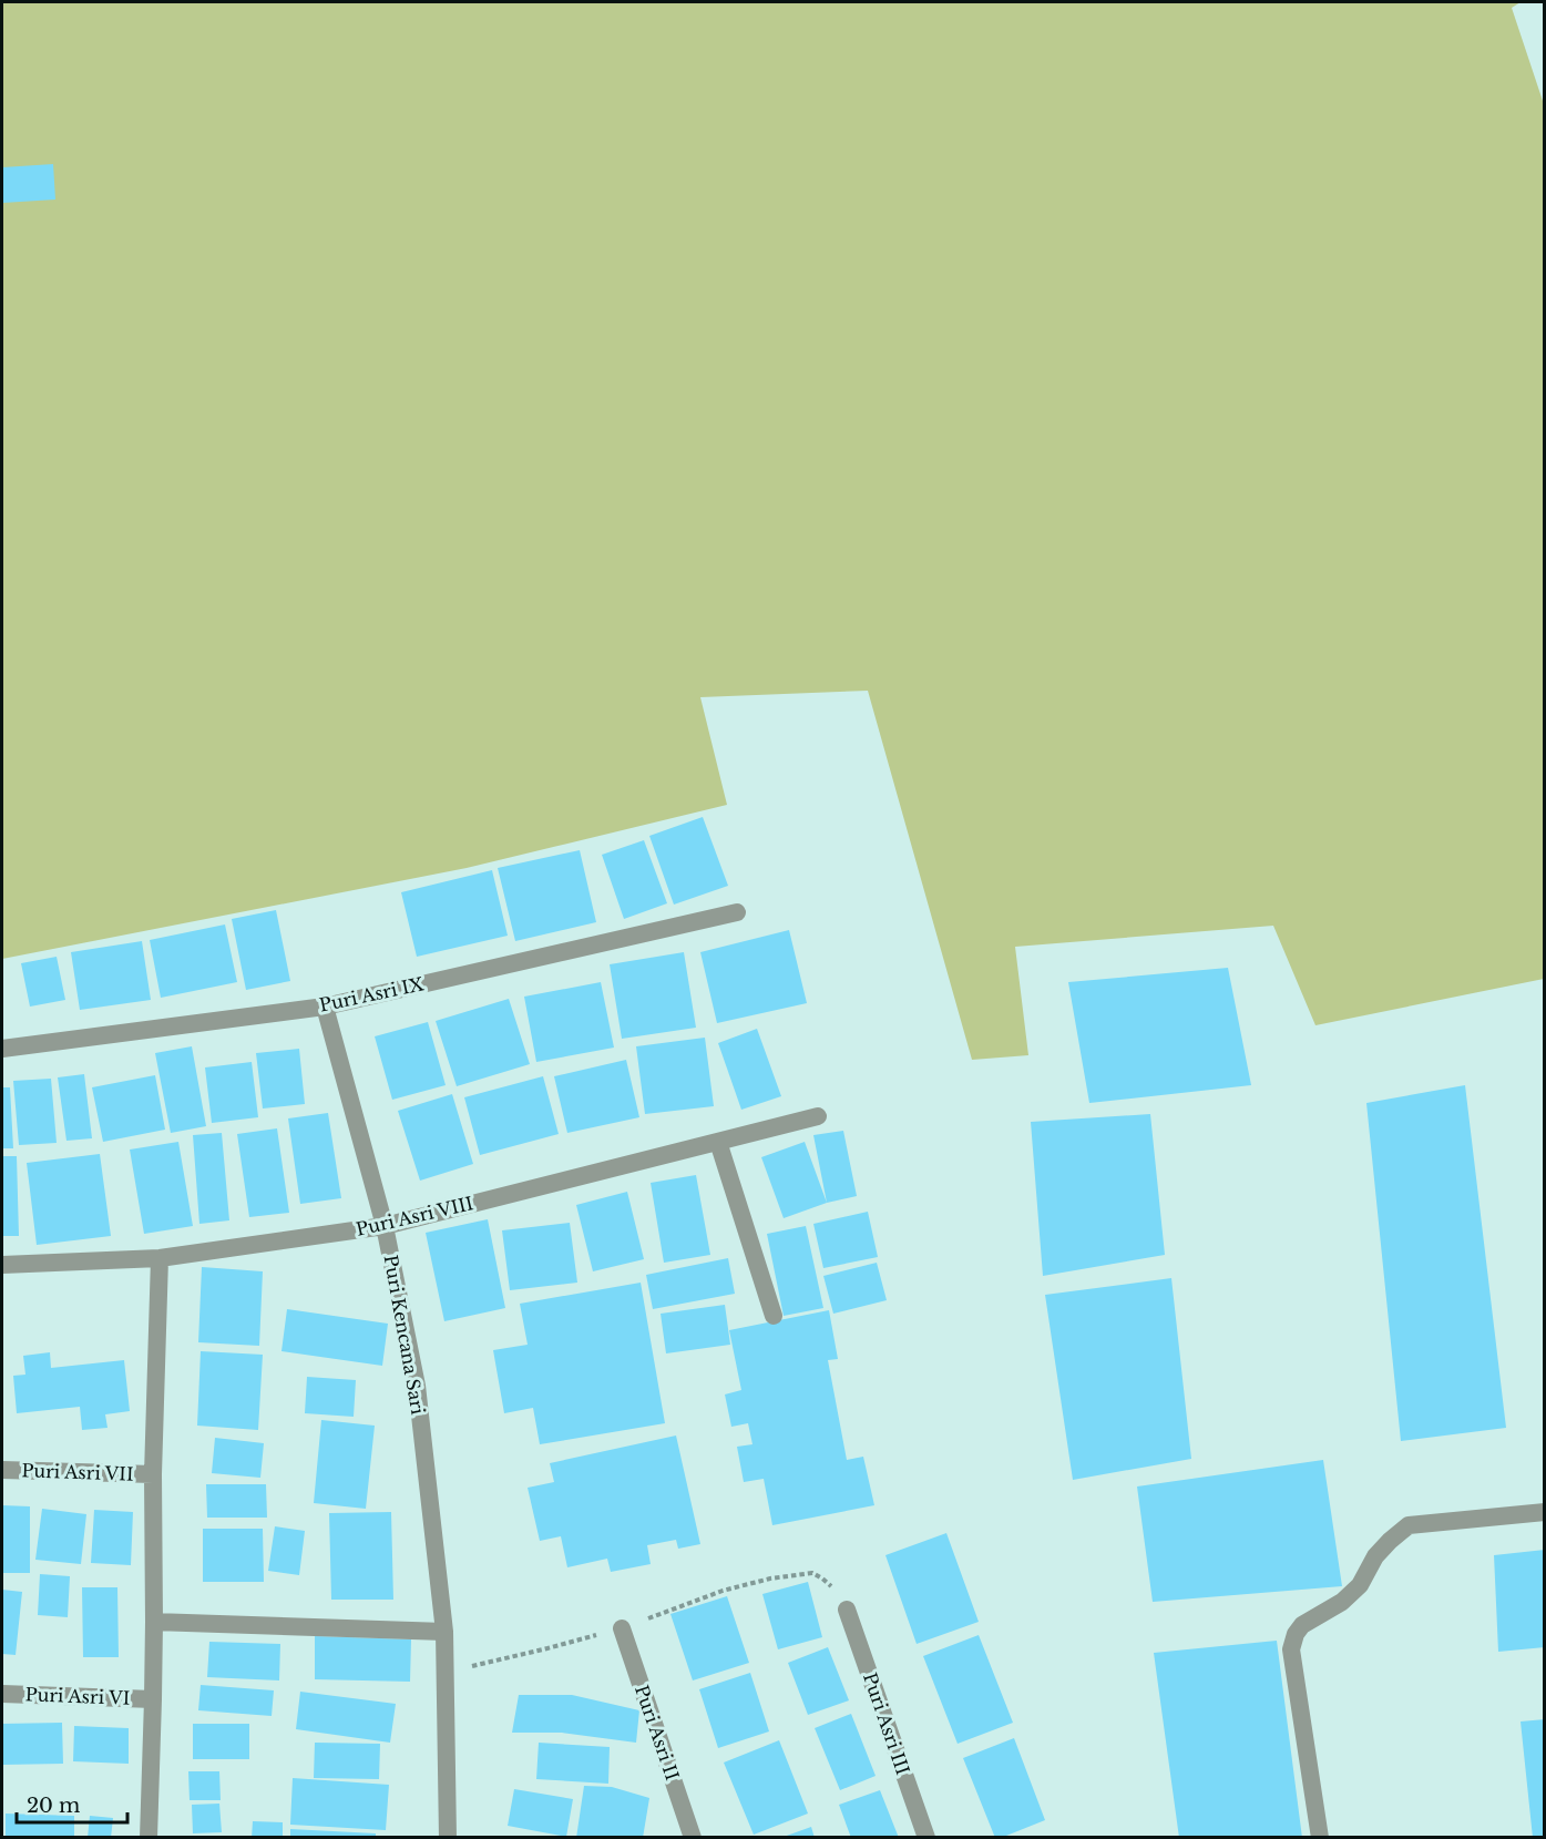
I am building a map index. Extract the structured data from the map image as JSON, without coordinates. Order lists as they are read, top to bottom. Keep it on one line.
{"streets":{"street":["Puri Asri IX","Puri Asri VIII","Puri Kencana Sari","Puri Asri VII","Puri Asri VI","Puri Asri III","Puri Asri II"]},"crossings":[["Puri Asri IX","Puri Kencana Sari"],["Puri Asri VIII","Puri Kencana Sari"]],"scale_bar":"20 m"}
